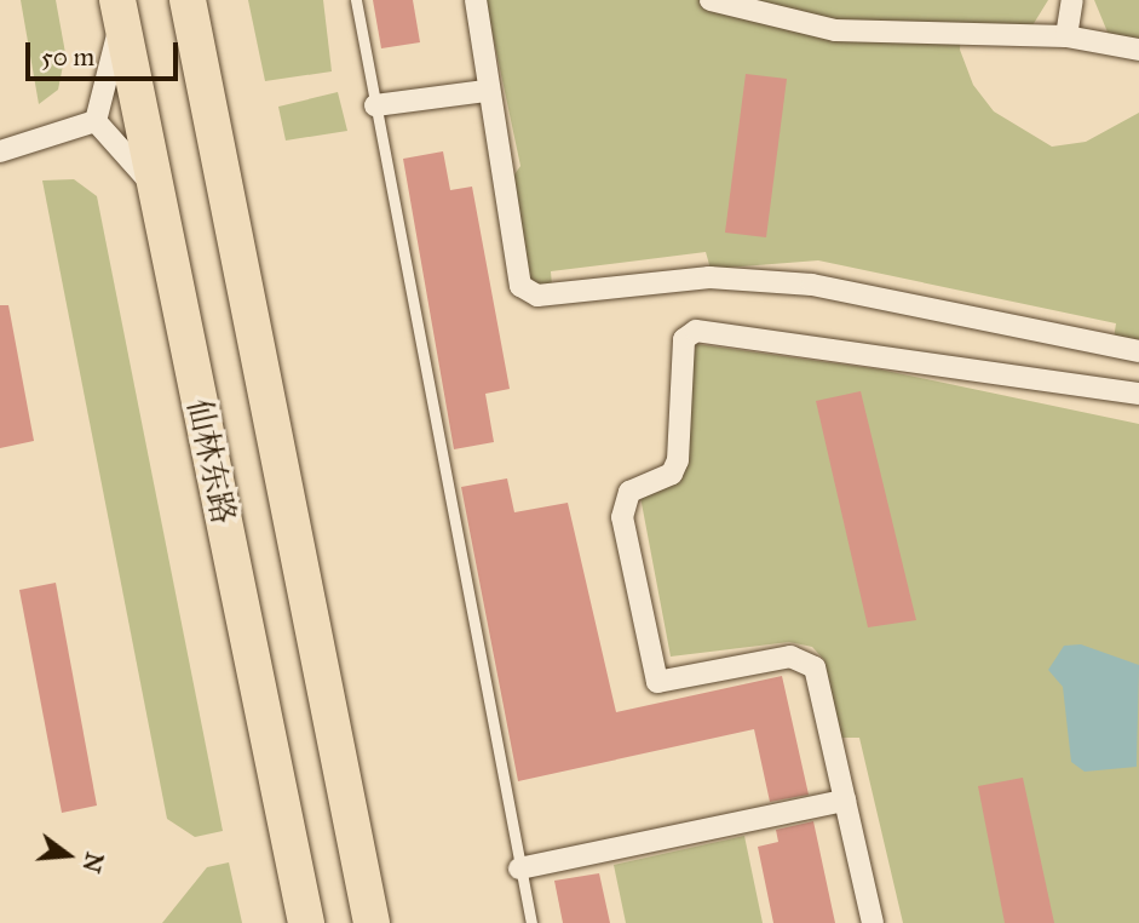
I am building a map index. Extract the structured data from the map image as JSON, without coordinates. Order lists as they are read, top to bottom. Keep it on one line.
{"streets":{"main road":["仙林东路"]},"scale_bar":"50 m","north":"right"}
